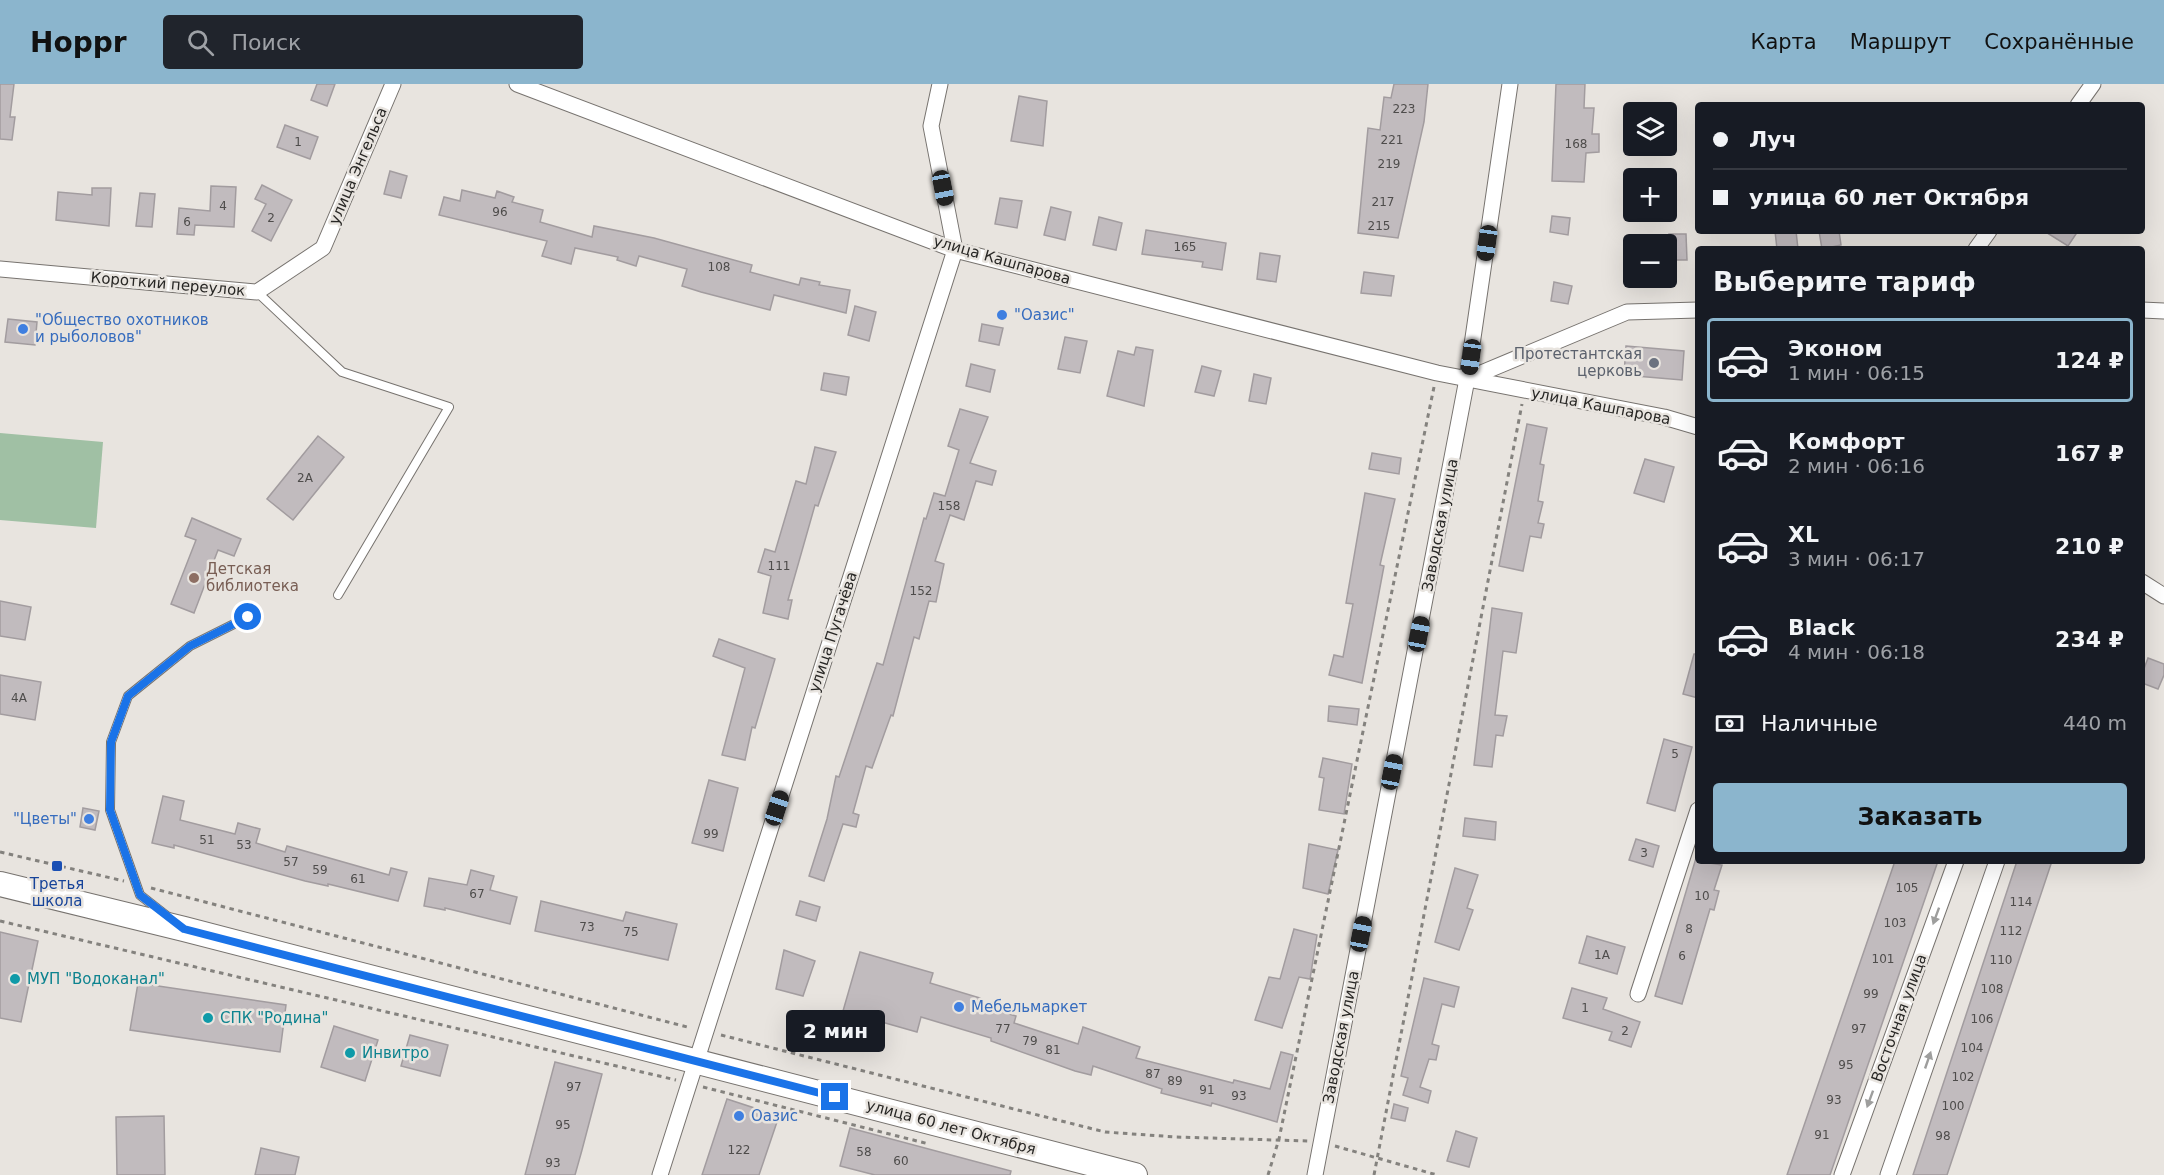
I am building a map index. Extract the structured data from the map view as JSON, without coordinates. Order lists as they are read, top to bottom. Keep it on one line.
{"streets":{"main road":["улица 60 лет Октября"],"street":["улица Энгельса","улица Кашпарова","Короткий переулок","Заводская улица","улица Пугачёва","Восточная улица"]},"crossings":[["улица Энгельса","Короткий переулок"],["улица Кашпарова","Заводская улица"],["улица Кашпарова","улица Пугачёва"],["улица Пугачёва","улица 60 лет Октября"]],"places":{"other":["\"Оазис\"","\"Общество охотников и рыболовов\"","Протестантская церковь","Детская библиотека","\"Цветы\"","МУП \"Водоканал\"","Мебельмаркет","СПК \"Родина\"","Инвитро","Оазис"],"transit":["Третья школа"]},"house_numbers":["223","221","1","168","219","217","4","96","2","6","215","165","108","2А","158","111","152","4А","5","99","51","53","3","57","59","61","105","67","10","114","103","73","8","112","75","1А","6","101","110","108","99","1","106","77","97","2","79","104","81","95","87","102","89","97","91","93","93","100","95","91","98","122","58","60","93"],"page":{"header":"Hoppr","search":"Поиск","nav":["Карта","Маршрут","Сохранённые"],"map_buttons":["+","−"],"banner":["Луч","улица 60 лет Октября"],"heading":"Выберите тариф","list":[{"name":"Эконом","note":"1 мин · 06:15","value":"124 ₽"},{"name":"Комфорт","note":"2 мин · 06:16","value":"167 ₽"},{"name":"XL","note":"3 мин · 06:17","value":"210 ₽"},{"name":"Black","note":"4 мин · 06:18","value":"234 ₽"}],"pay":["Наличные","440 m"],"buttons":"Заказать","bubble":"2 мин"}}
